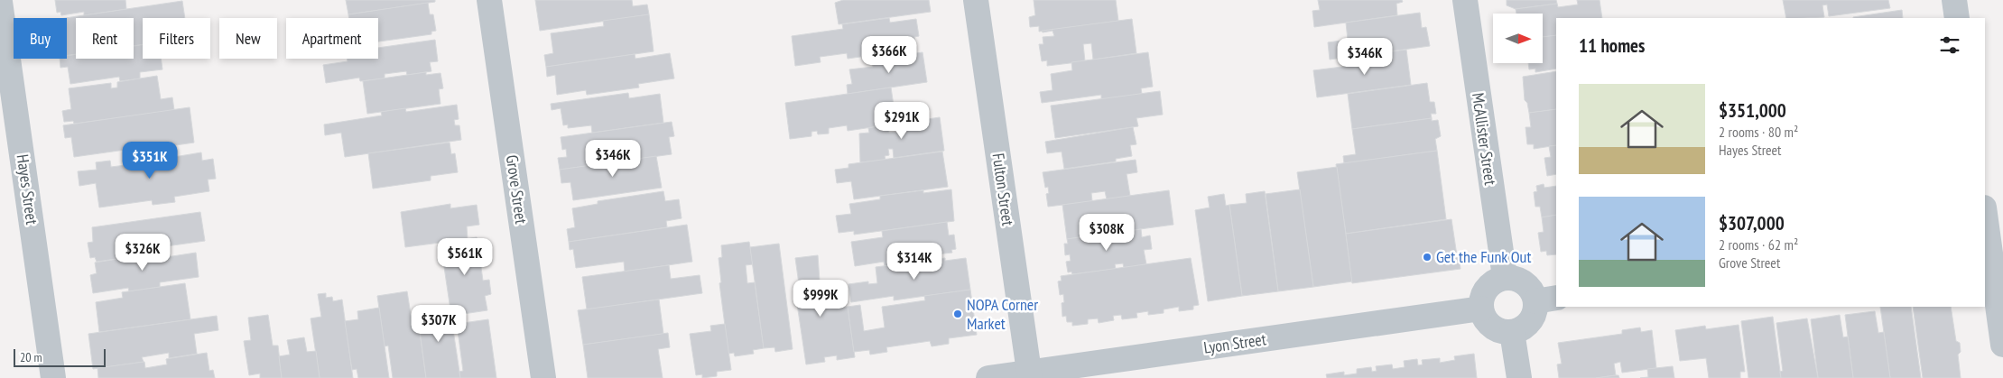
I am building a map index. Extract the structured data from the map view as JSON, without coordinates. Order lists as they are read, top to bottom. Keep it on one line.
{"streets":{"street":["McAllister Street","Hayes Street","Grove Street","Fulton Street","Lyon Street"]},"crossings":[["McAllister Street","Lyon Street"],["Fulton Street","Lyon Street"]],"places":["Get the Funk Out","NOPA Corner Market"],"scale_bar":"20 m","north":"right","page":{"chip":["Buy","Rent","Filters","New","Apartment"],"heading":"11 homes","price":["$366K","$346K","$291K","$346K","$351K","$308K","$326K","$561K","$314K","$999K","$307K"],"list":[{"name":"$351,000","note":"2 rooms · 80 m² · Hayes Street"},{"name":"$307,000","note":"2 rooms · 62 m² · Grove Street"}],"scale":"20 m"}}
